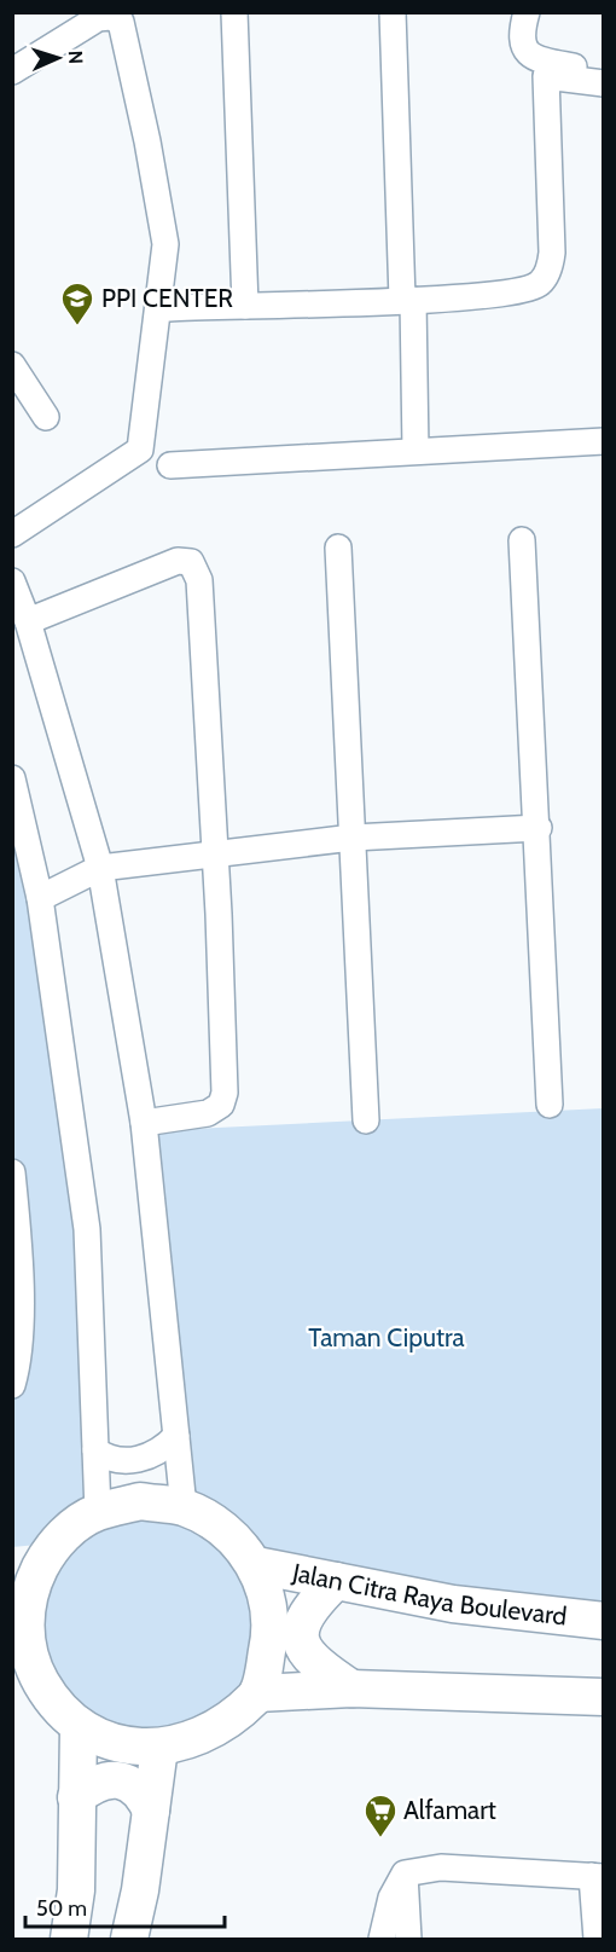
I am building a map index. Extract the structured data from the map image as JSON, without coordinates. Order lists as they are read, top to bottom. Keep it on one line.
{"streets":{"main road":["Jalan Citra Raya Boulevard"]},"parks":["Taman Ciputra"],"places":{"school or university":["PPI CENTER"],"supermarket":["Alfamart"]},"scale_bar":"50 m","north":"right"}
